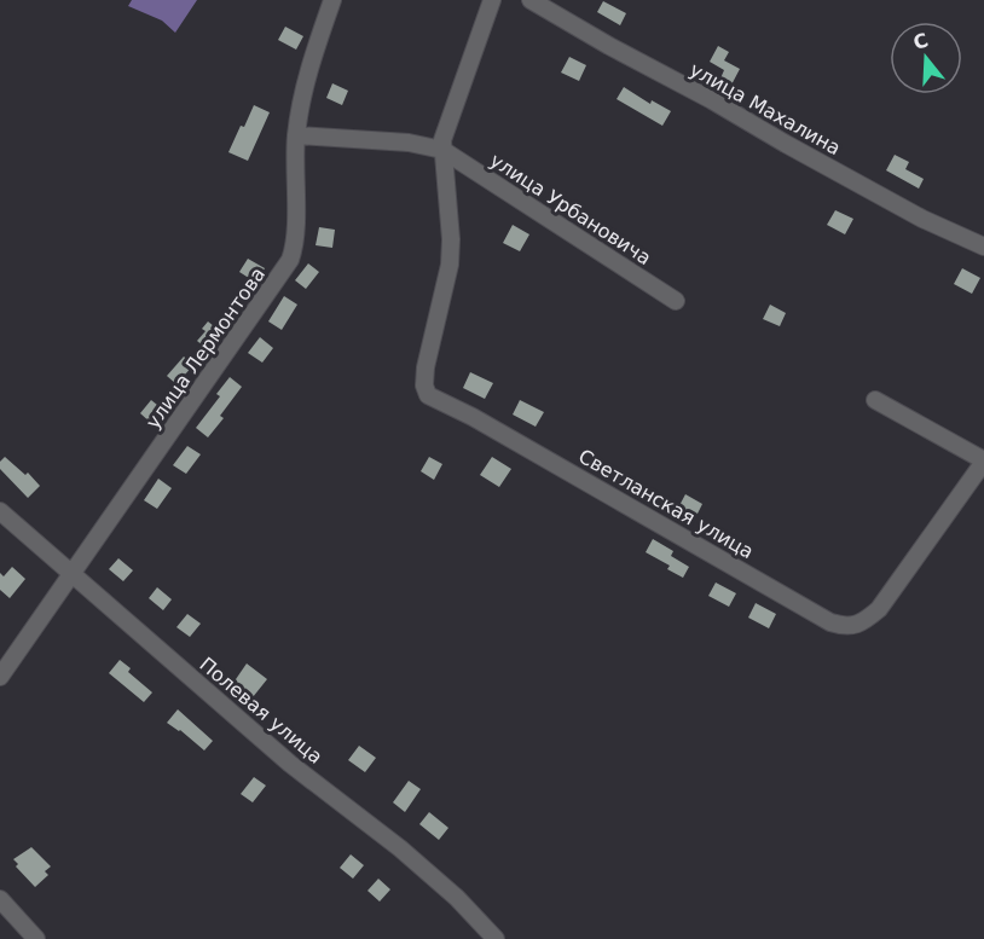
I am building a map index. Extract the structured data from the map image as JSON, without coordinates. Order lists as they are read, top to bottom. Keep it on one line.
{"streets":{"street":["улица Махалина","улица Урбановича","улица Лермонтова","Светланская улица","Полевая улица"]},"crossings":[["улица Урбановича","Светланская улица"],["улица Лермонтова","Полевая улица"]],"north":"top"}
